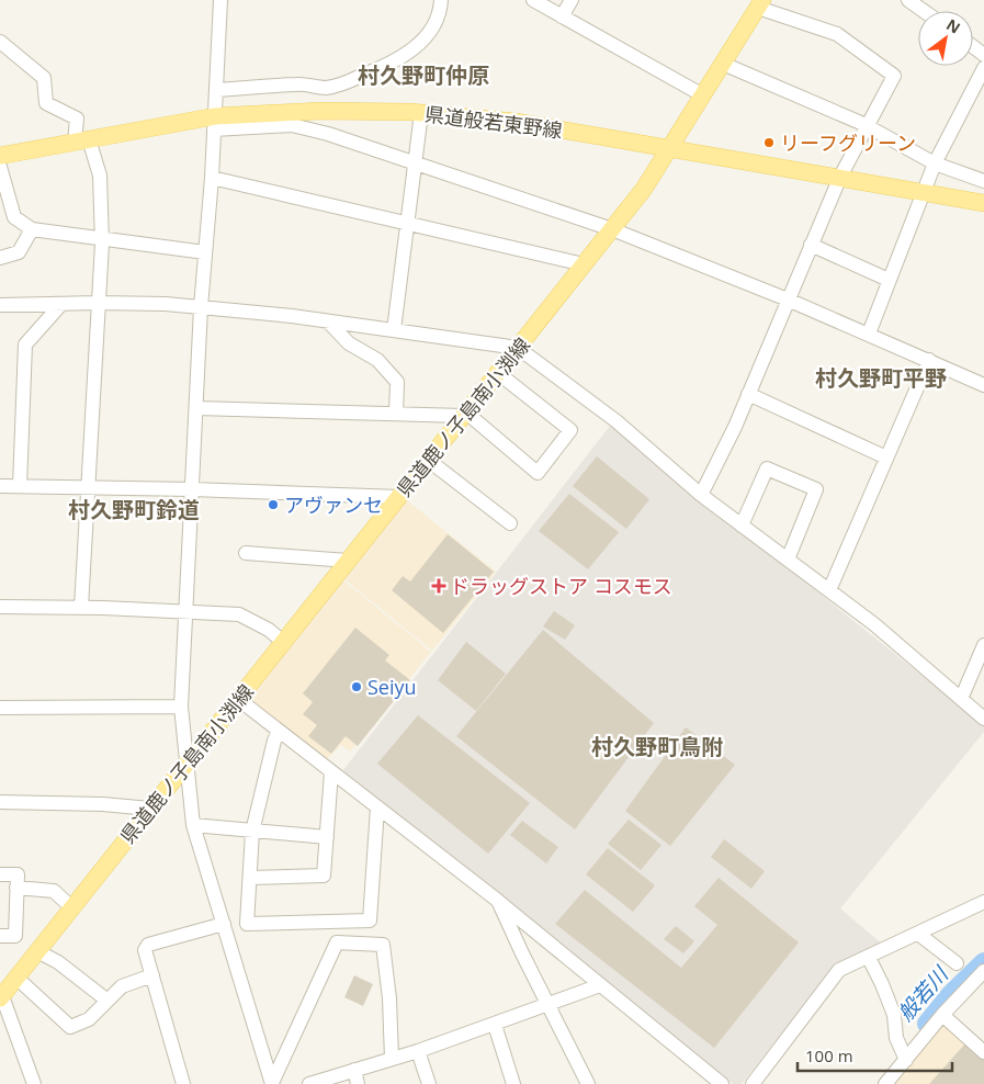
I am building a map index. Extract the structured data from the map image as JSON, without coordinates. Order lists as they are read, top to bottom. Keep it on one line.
{"streets":{"main road":["県道般若東野線","県道鹿ノ子島南小渕線"]},"crossings":[["県道般若東野線","県道鹿ノ子島南小渕線"]],"districts":["村久野町仲原","村久野町平野","村久野町鈴道","村久野町鳥附"],"water":["般若川"],"places":{"other":["リーフグリーン","アヴァンセ","Seiyu"],"health":["ドラッグストア コスモス"]},"scale_bar":"100 m","north":"top right"}
